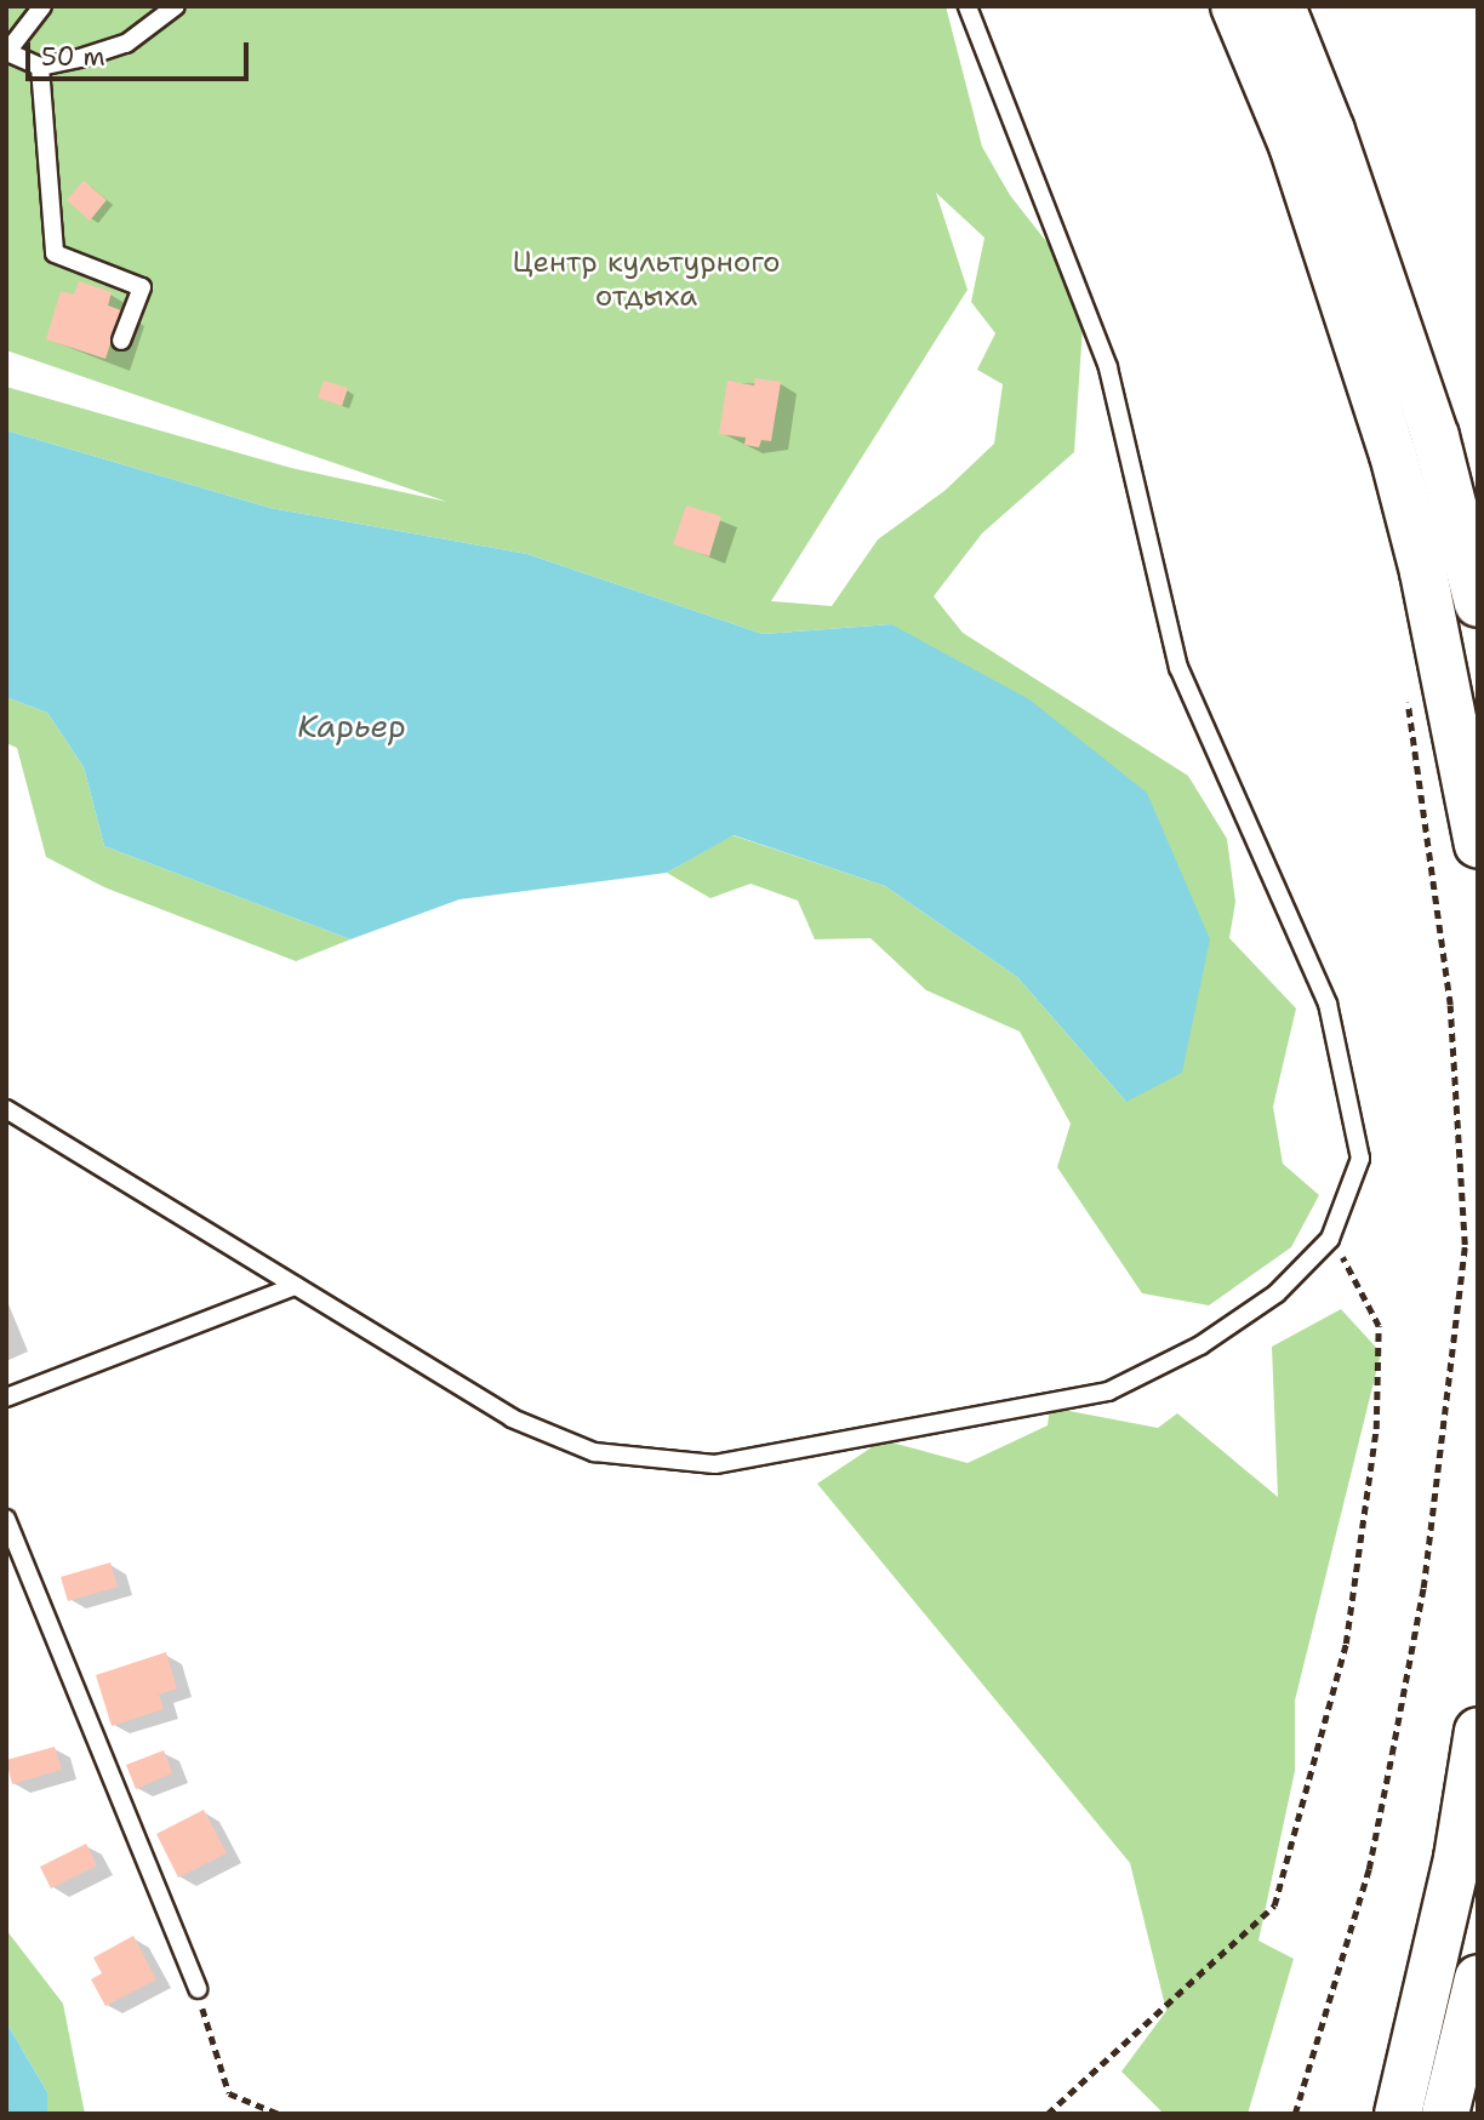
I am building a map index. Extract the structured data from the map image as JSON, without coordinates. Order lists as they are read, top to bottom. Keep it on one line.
{"water":["Карьер"],"parks":["Центр культурного отдыха"],"scale_bar":"50 m"}
